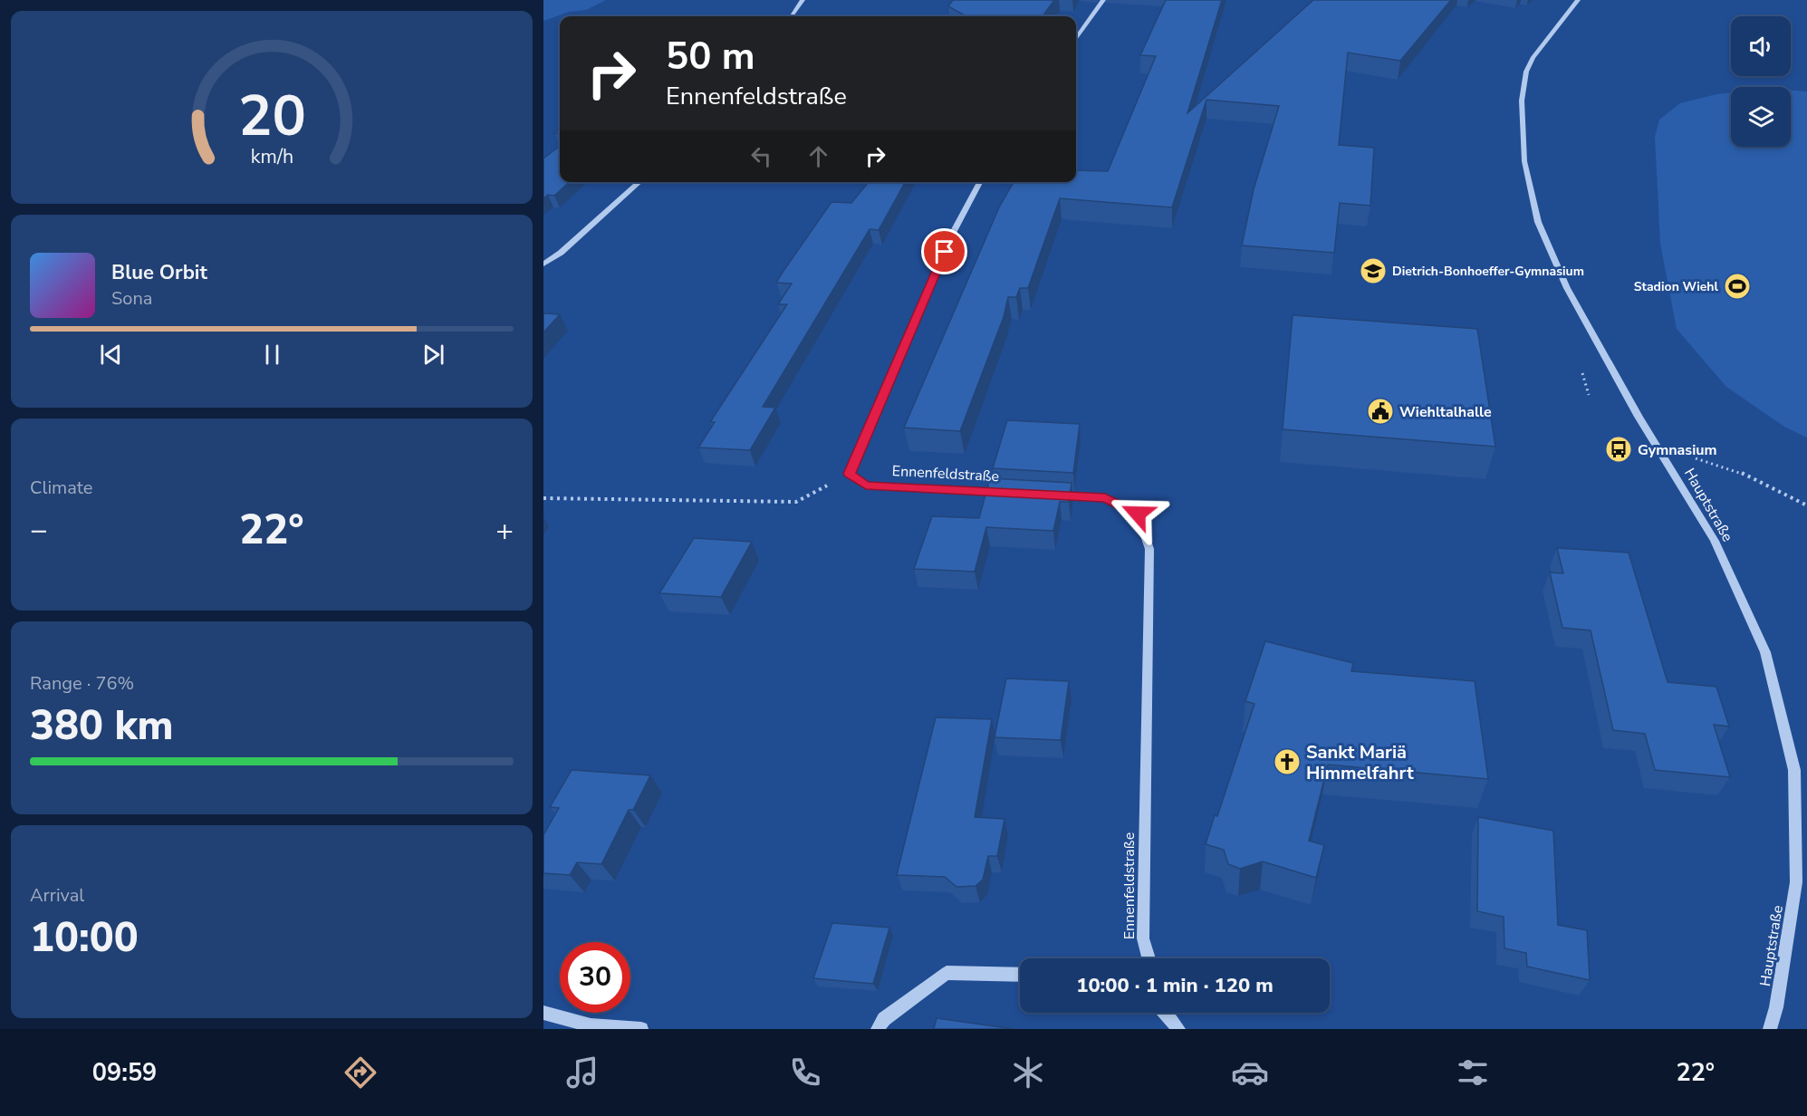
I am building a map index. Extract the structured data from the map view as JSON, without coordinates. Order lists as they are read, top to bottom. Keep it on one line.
{"streets":{"street":["Ennenfeldstraße","Hauptstraße"]},"places":{"school or university":["Dietrich-Bonhoeffer-Gymnasium"],"sports":["Stadion Wiehl"],"public building":["Wiehltalhalle"],"bus stop":["Gymnasium"],"church":["Sankt Mariä Himmelfahrt"]},"page":{"turn":["50 m","Ennenfeldstraße"],"song":["Blue Orbit","Sona"],"tile":["Climate",["Range · 76%","380 km"],["Arrival","10:00"]],"heat":["−","22°","+"],"limit":"30","trip":"10:00 · 1 min · 120 m","tabs":["09:59","22°"],"gauge":["20","km/h"]}}
